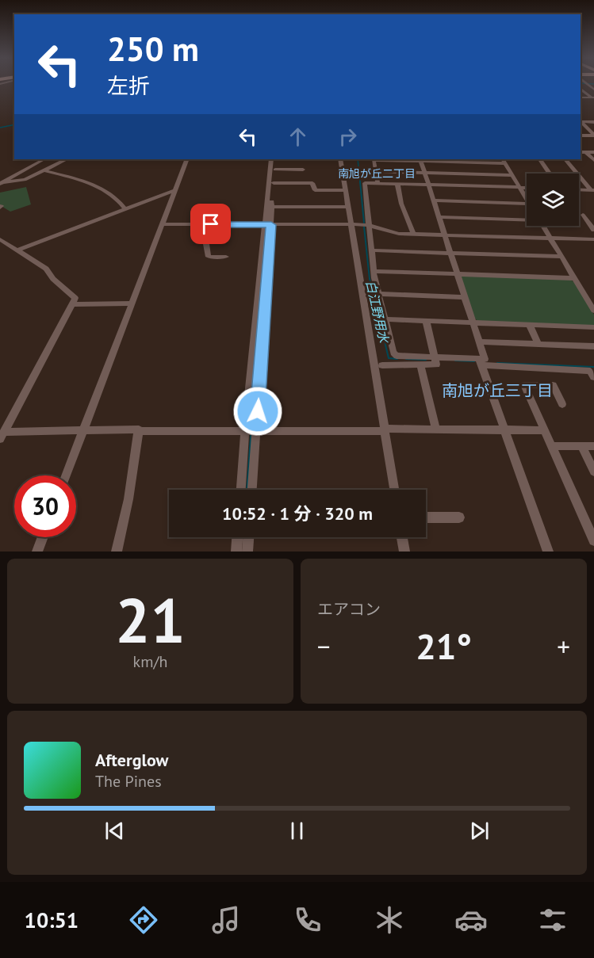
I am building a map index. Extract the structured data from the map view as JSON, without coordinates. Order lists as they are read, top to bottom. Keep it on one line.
{"districts":["南旭が丘二丁目","南旭が丘三丁目"],"water":["白江野用水"],"page":{"turn":["250 m","左折"],"limit":"30","trip":"10:52 · 1 分 · 320 m","tile":[["21","km/h"],"エアコン"],"heat":["−","21°","+"],"song":["Afterglow","The Pines"],"tabs":"10:51"}}
